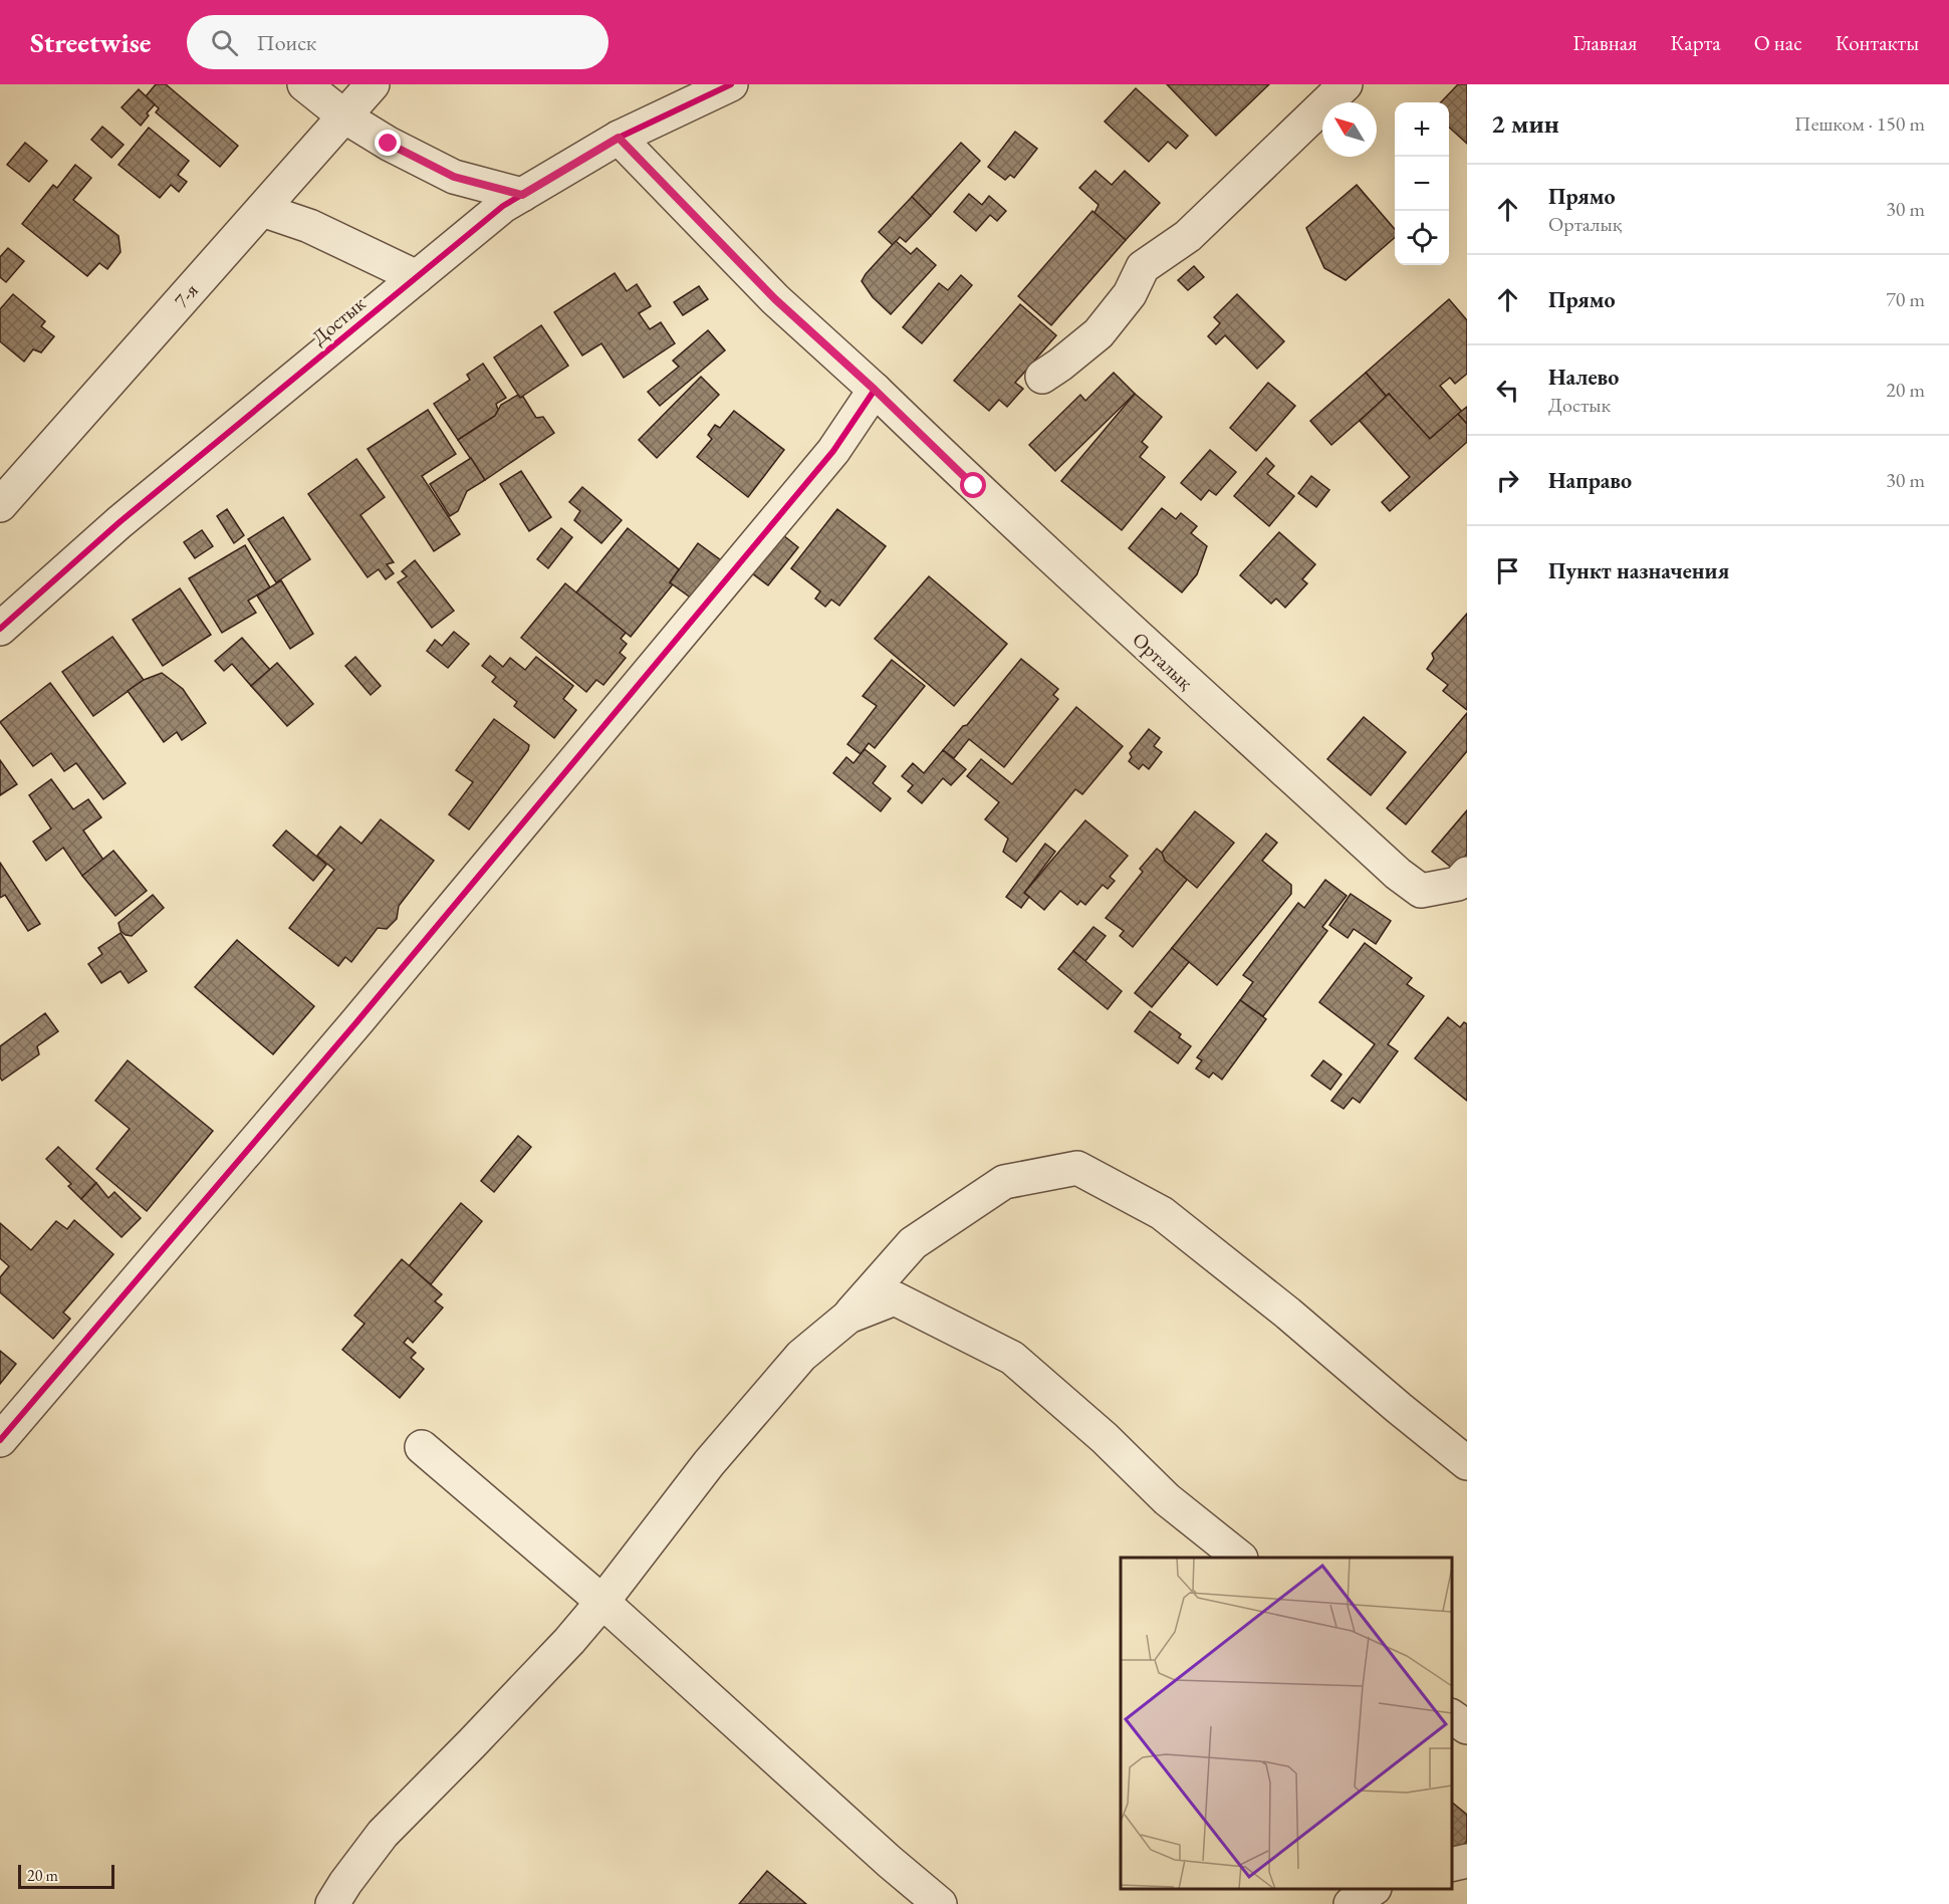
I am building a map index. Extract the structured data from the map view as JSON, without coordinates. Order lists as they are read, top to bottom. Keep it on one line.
{"streets":{"street":["7-я","Достык","Орталық"]},"crossings":[["Достык","Орталық"]],"scale_bar":"20 m","north":"top left","page":{"header":"Streetwise","search":"Поиск","nav":["Главная","Карта","О нас","Контакты"],"heading":["2 мин","Пешком · 150 m"],"map_buttons":["+","−"],"list":[["Прямо","Орталық","30 m"],["Прямо","70 m"],["Налево","Достык","20 m"],["Направо","30 m"],"Пункт назначения"],"scale":"20 m"}}
